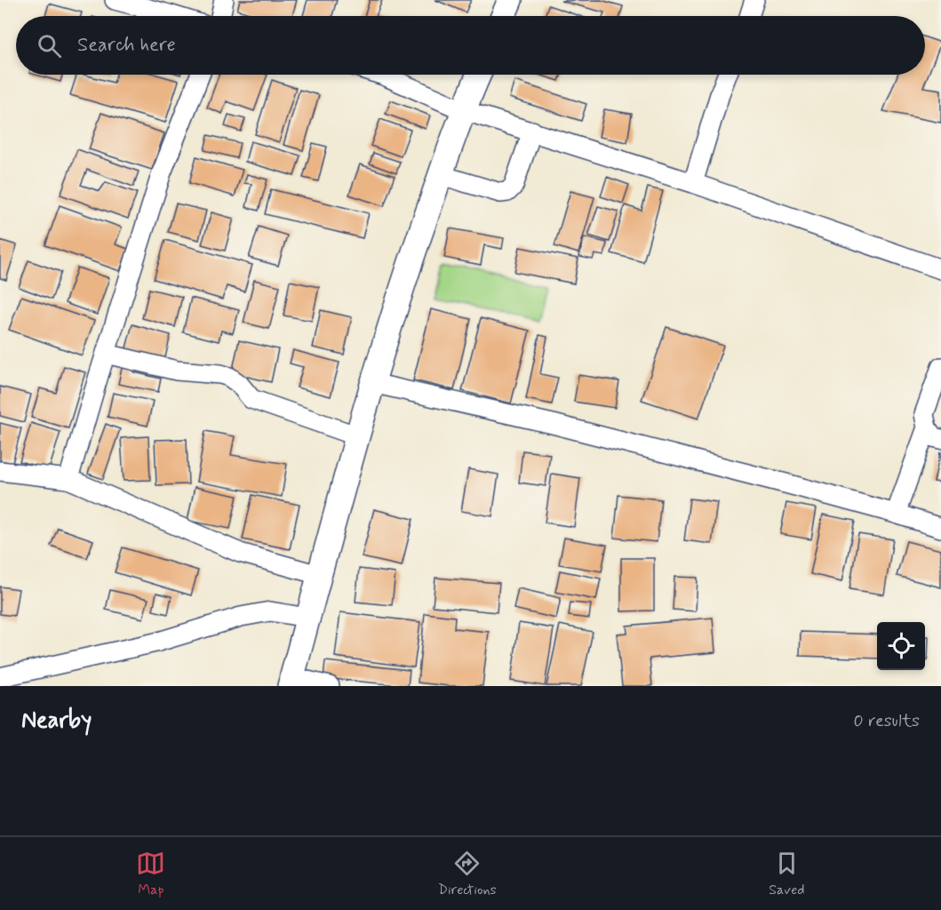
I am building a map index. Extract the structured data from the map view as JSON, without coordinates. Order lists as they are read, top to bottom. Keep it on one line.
{"page":{"search":"Search here","heading":["Nearby","0 results"],"nav":["Map","Directions","Saved"]}}
